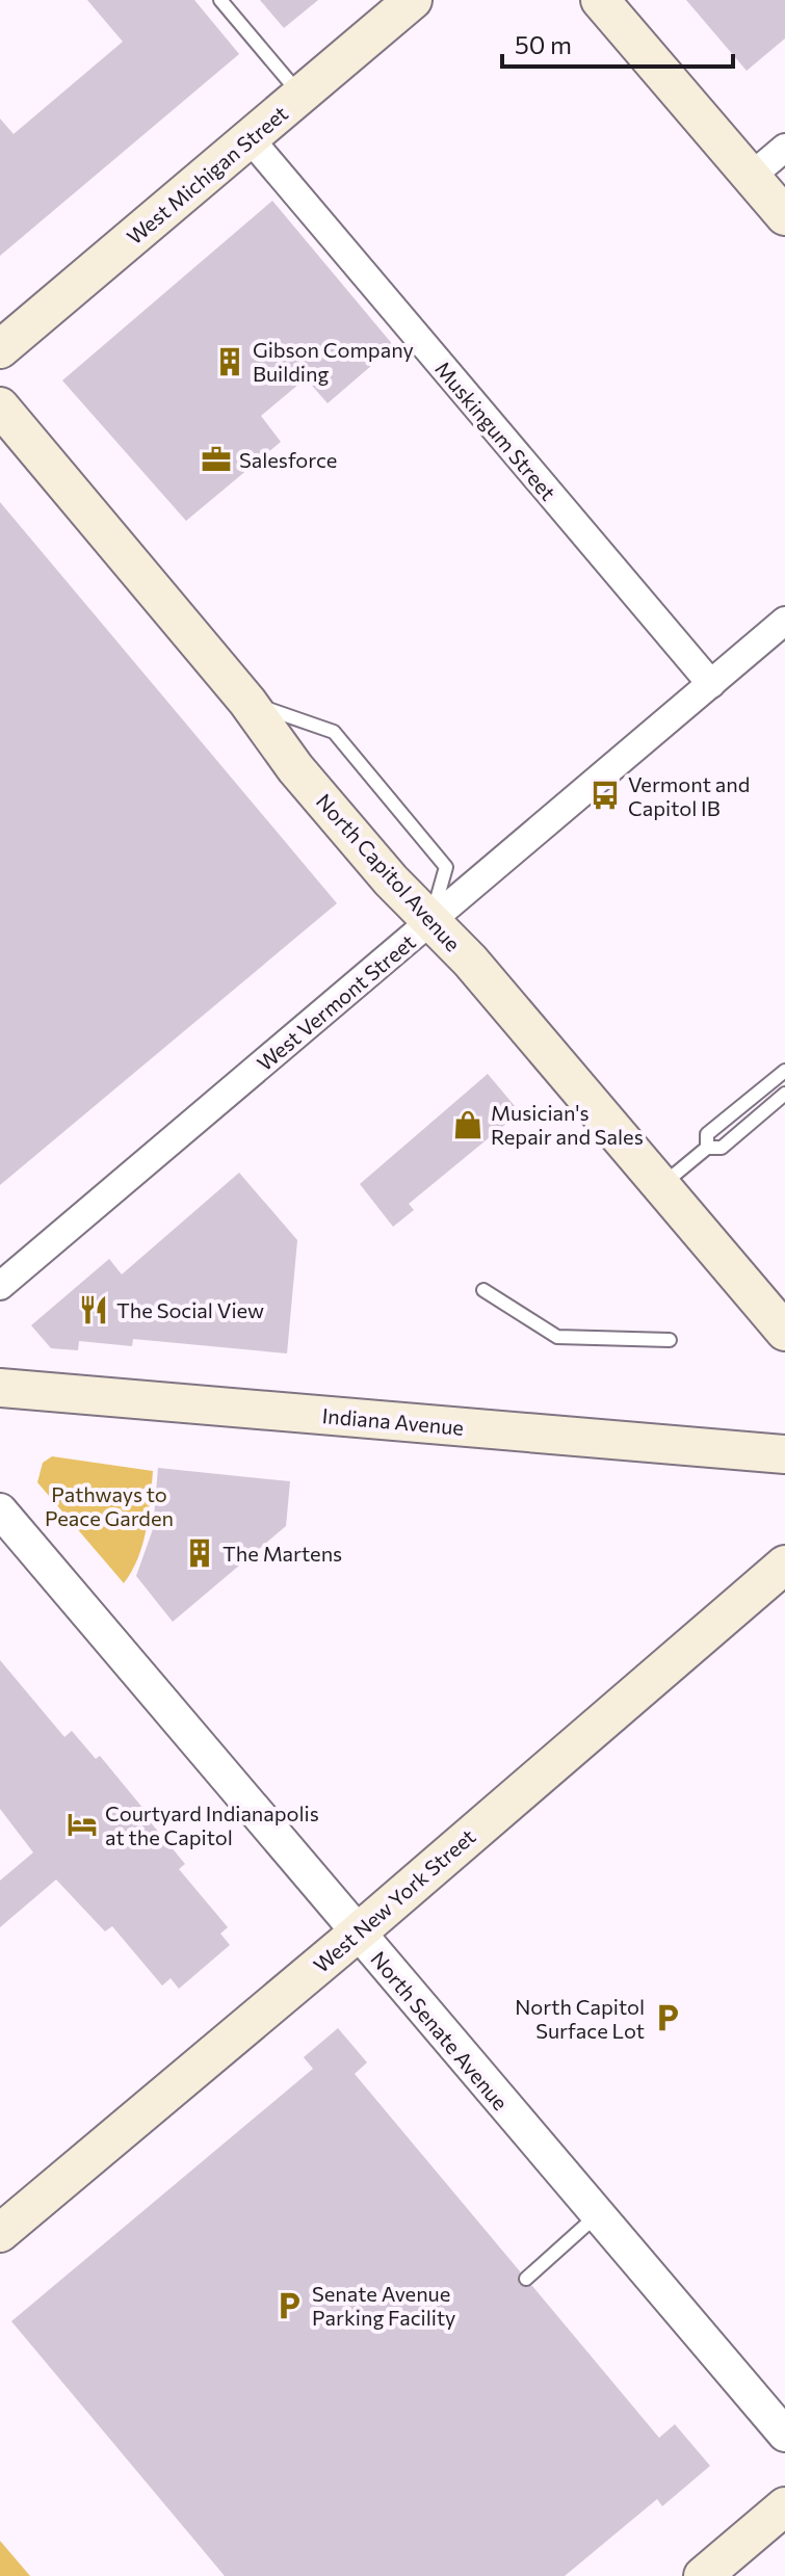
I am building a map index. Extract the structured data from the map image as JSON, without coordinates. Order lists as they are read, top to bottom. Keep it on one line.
{"streets":{"main road":["West Michigan Street","North Capitol Avenue","Indiana Avenue","West New York Street"],"street":["Muskingum Street","West Vermont Street","North Senate Avenue"]},"crossings":[["West Michigan Street","Muskingum Street"],["Muskingum Street","West Vermont Street"],["North Capitol Avenue","West Vermont Street"],["West New York Street","North Senate Avenue"]],"parks":["Pathways to Peace Garden"],"places":{"building":["Gibson Company Building","The Martens"],"office":["Salesforce"],"bus stop":["Vermont and Capitol IB"],"shop":["Musician's Repair and Sales"],"restaurant":["The Social View"],"hotel":["Courtyard Indianapolis at the Capitol"],"parking":["North Capitol Surface Lot","Senate Avenue Parking Facility"]},"scale_bar":"50 m"}
